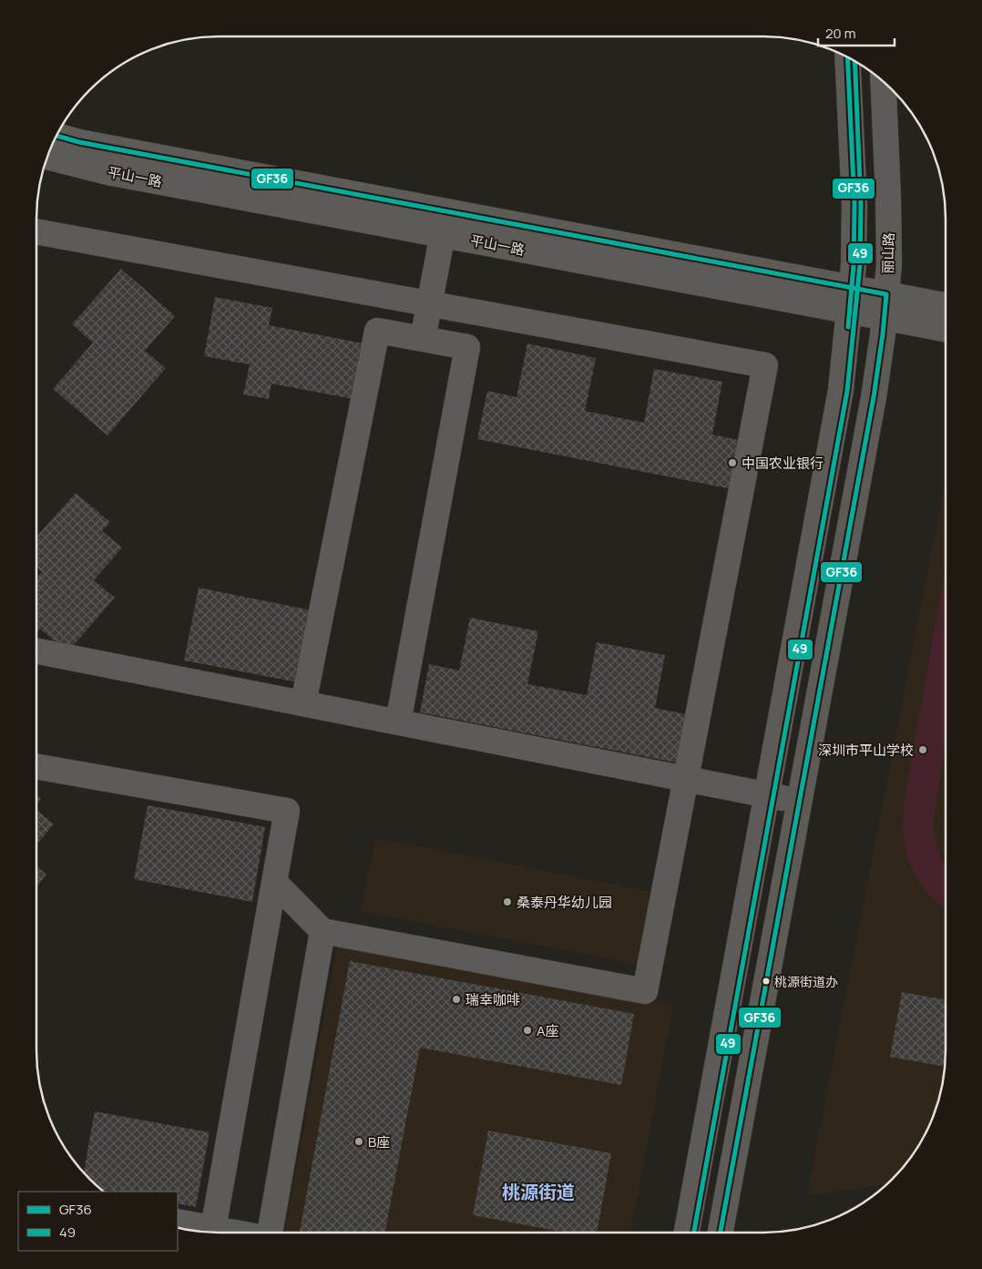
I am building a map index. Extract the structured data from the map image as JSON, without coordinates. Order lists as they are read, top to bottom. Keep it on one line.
{"streets":{"street":["平山一路","丽山路"]},"crossings":[["平山一路","丽山路"]],"districts":["桃源街道"],"places":["中国农业银行","深圳市平山学校","桑泰丹华幼儿园","桃源街道办","瑞幸咖啡","A座","B座"],"lines":["transit line GF36","transit line 49"],"legend":["GF36","49"],"scale_bar":"20 m"}
